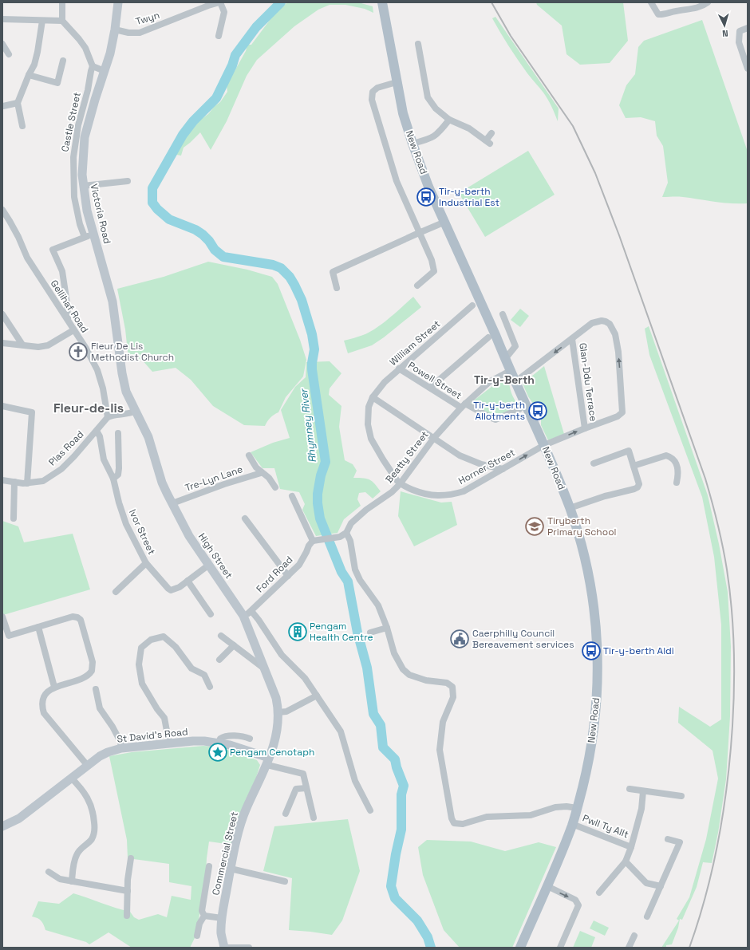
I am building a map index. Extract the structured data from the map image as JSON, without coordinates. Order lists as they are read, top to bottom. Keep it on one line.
{"streets":{"main road":["New Road","Victoria Road","High Street","St David's Road","Commercial Street"],"street":["Twyn","Castle Street","Gellihaf Road","William Street","Powell Street","Glan-Ddu Terrace","Plas Road","Beatty Street","Horner Street","Tre-Lyn Lane","Ivor Street","Ford Road","Pwll Ty Allt"]},"crossings":[["Twyn","Victoria Road"],["Castle Street","Victoria Road"],["New Road","Beatty Street"],["New Road","Horner Street"],["New Road","Pwll Ty Allt"],["Victoria Road","High Street"],["Gellihaf Road","Plas Road"],["William Street","Powell Street"],["Powell Street","Beatty Street"],["Glan-Ddu Terrace","Horner Street"],["Plas Road","Ivor Street"],["Beatty Street","Horner Street"],["Beatty Street","Ford Road"],["Tre-Lyn Lane","High Street"],["Ivor Street","High Street"],["High Street","Ford Road"],["High Street","Commercial Street"],["St David's Road","Commercial Street"]],"districts":["Tir-y-Berth","Fleur-de-lis"],"water":["Rhymney River"],"places":{"bus stop":["Tir-y-berth Industrial Est","Tir-y-berth Allotments","Tir-y-berth Aldi"],"church":["Fleur De Lis Methodist Church"],"school or university":["Tiryberth Primary School"],"building":["Pengam Health Centre"],"public building":["Caerphilly Council Bereavement services"],"place":["Pengam Cenotaph"]},"north":"bottom"}
